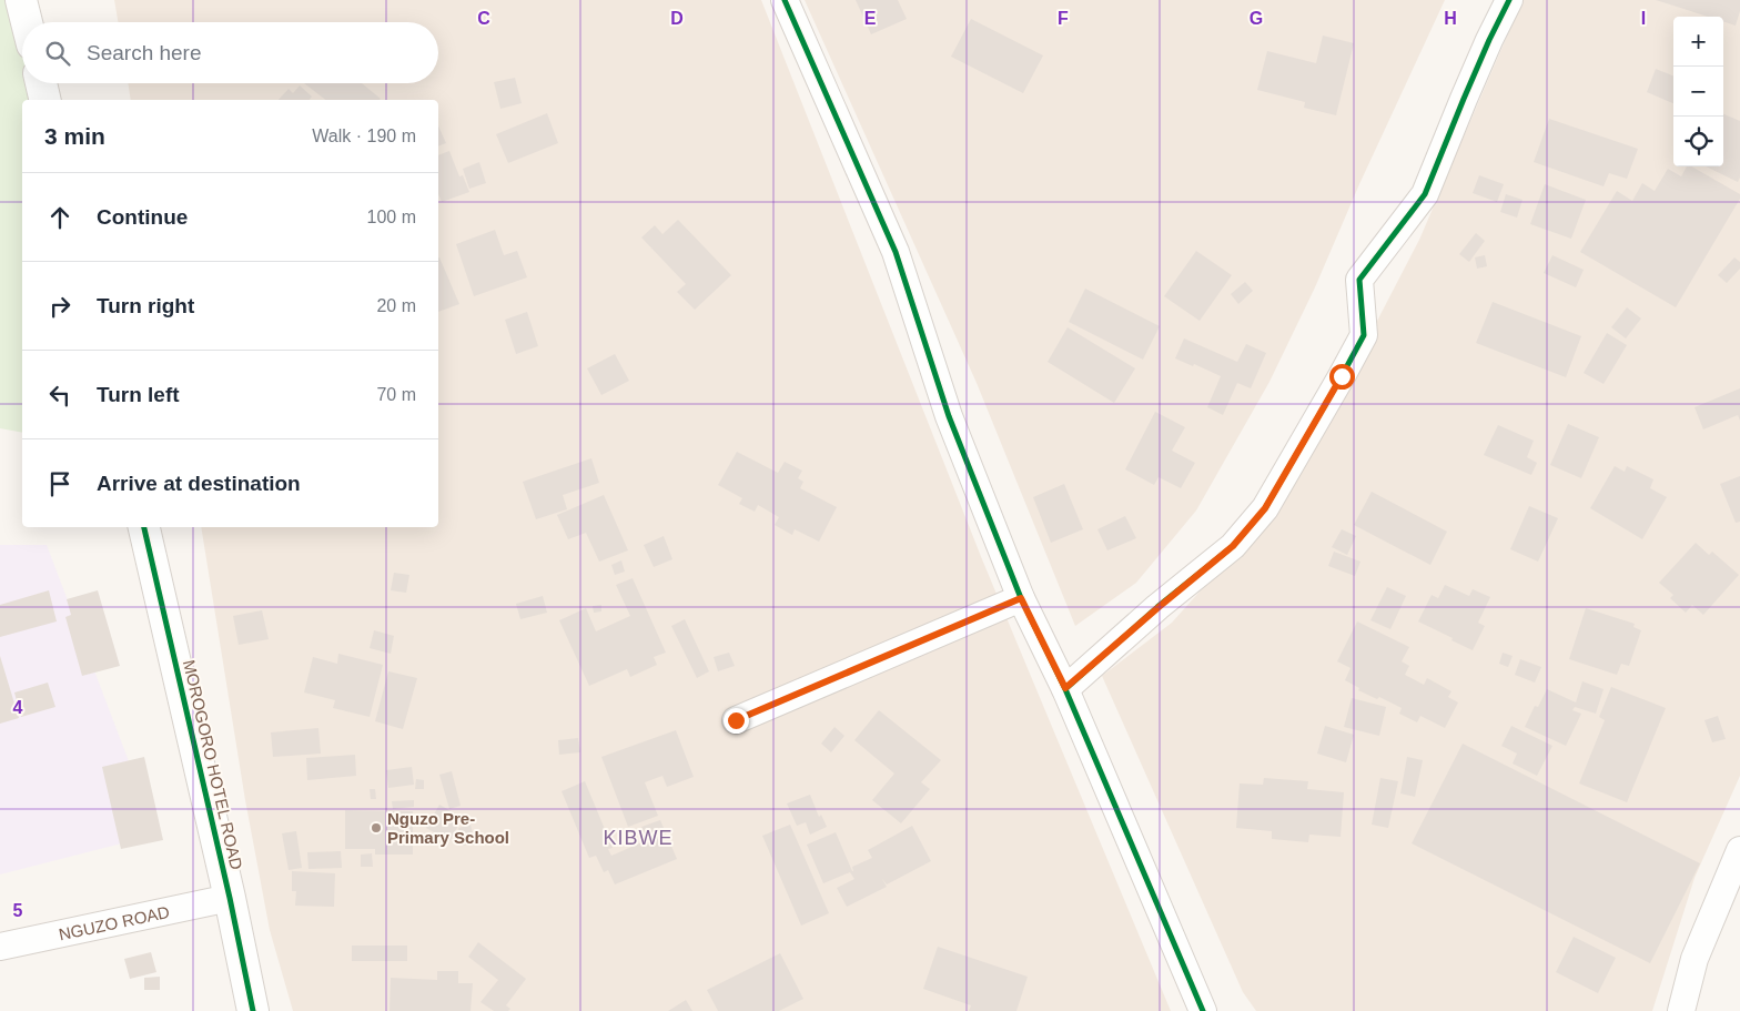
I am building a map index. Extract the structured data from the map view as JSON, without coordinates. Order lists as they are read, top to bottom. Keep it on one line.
{"streets":{"street":["MOROGORO HOTEL ROAD","NGUZO ROAD"]},"crossings":[["MOROGORO HOTEL ROAD","NGUZO ROAD"]],"districts":["KIBWE"],"places":["Nguzo Pre- Primary School"],"page":{"map_buttons":["+","−"],"search":"Search here","heading":["3 min","Walk · 190 m"],"list":[["Continue","100 m"],["Turn right","20 m"],["Turn left","70 m"],"Arrive at destination"]},"grid":{"columns":["C","D","E","F","G","H","I"],"rows":["4","5"]}}
